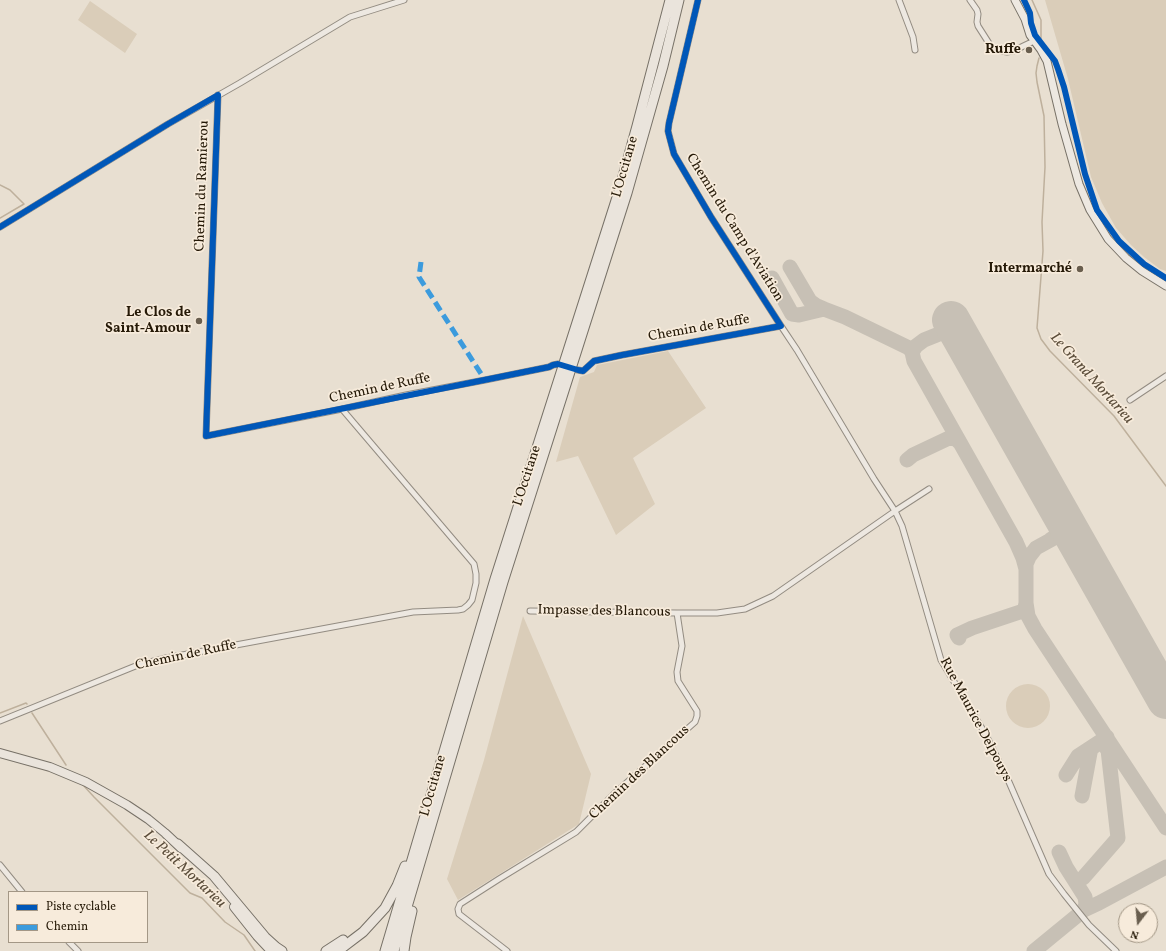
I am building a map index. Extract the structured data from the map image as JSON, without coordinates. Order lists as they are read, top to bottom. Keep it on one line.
{"streets":{"highway":["L'Occitane"],"street":["Chemin du Ramierou","Chemin du Camp d'Aviation","Chemin de Ruffe","Impasse des Blancous","Rue Maurice Delpouys","Chemin des Blancous"]},"crossings":[["Chemin du Ramierou","Chemin de Ruffe"],["Chemin du Camp d'Aviation","Chemin de Ruffe"],["Chemin du Camp d'Aviation","Rue Maurice Delpouys"],["Impasse des Blancous","Chemin des Blancous"]],"water":["Le Grand Mortarieu","Le Petit Mortarieu"],"places":["Ruffe","Intermarché","Le Clos de Saint-Amour"],"legend":["Piste cyclable","Chemin"],"north":"bottom"}
